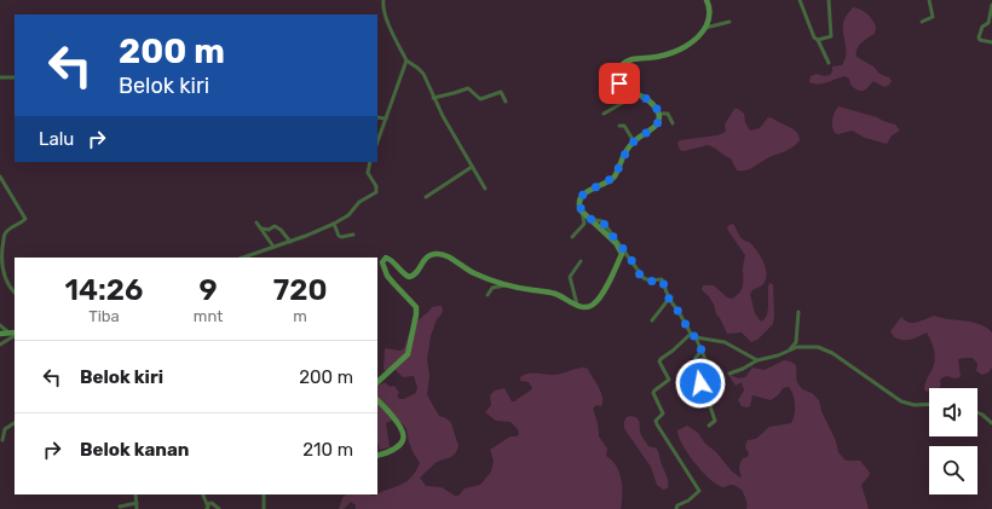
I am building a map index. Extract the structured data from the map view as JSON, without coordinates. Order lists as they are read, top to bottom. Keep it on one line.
{"page":{"turn":["200 m","Belok kiri"],"then":"Lalu","eta":["14:26","Tiba","9","mnt","720","m"],"list":[{"name":"Belok kiri","value":"200 m"},{"name":"Belok kanan","value":"210 m"}]}}
